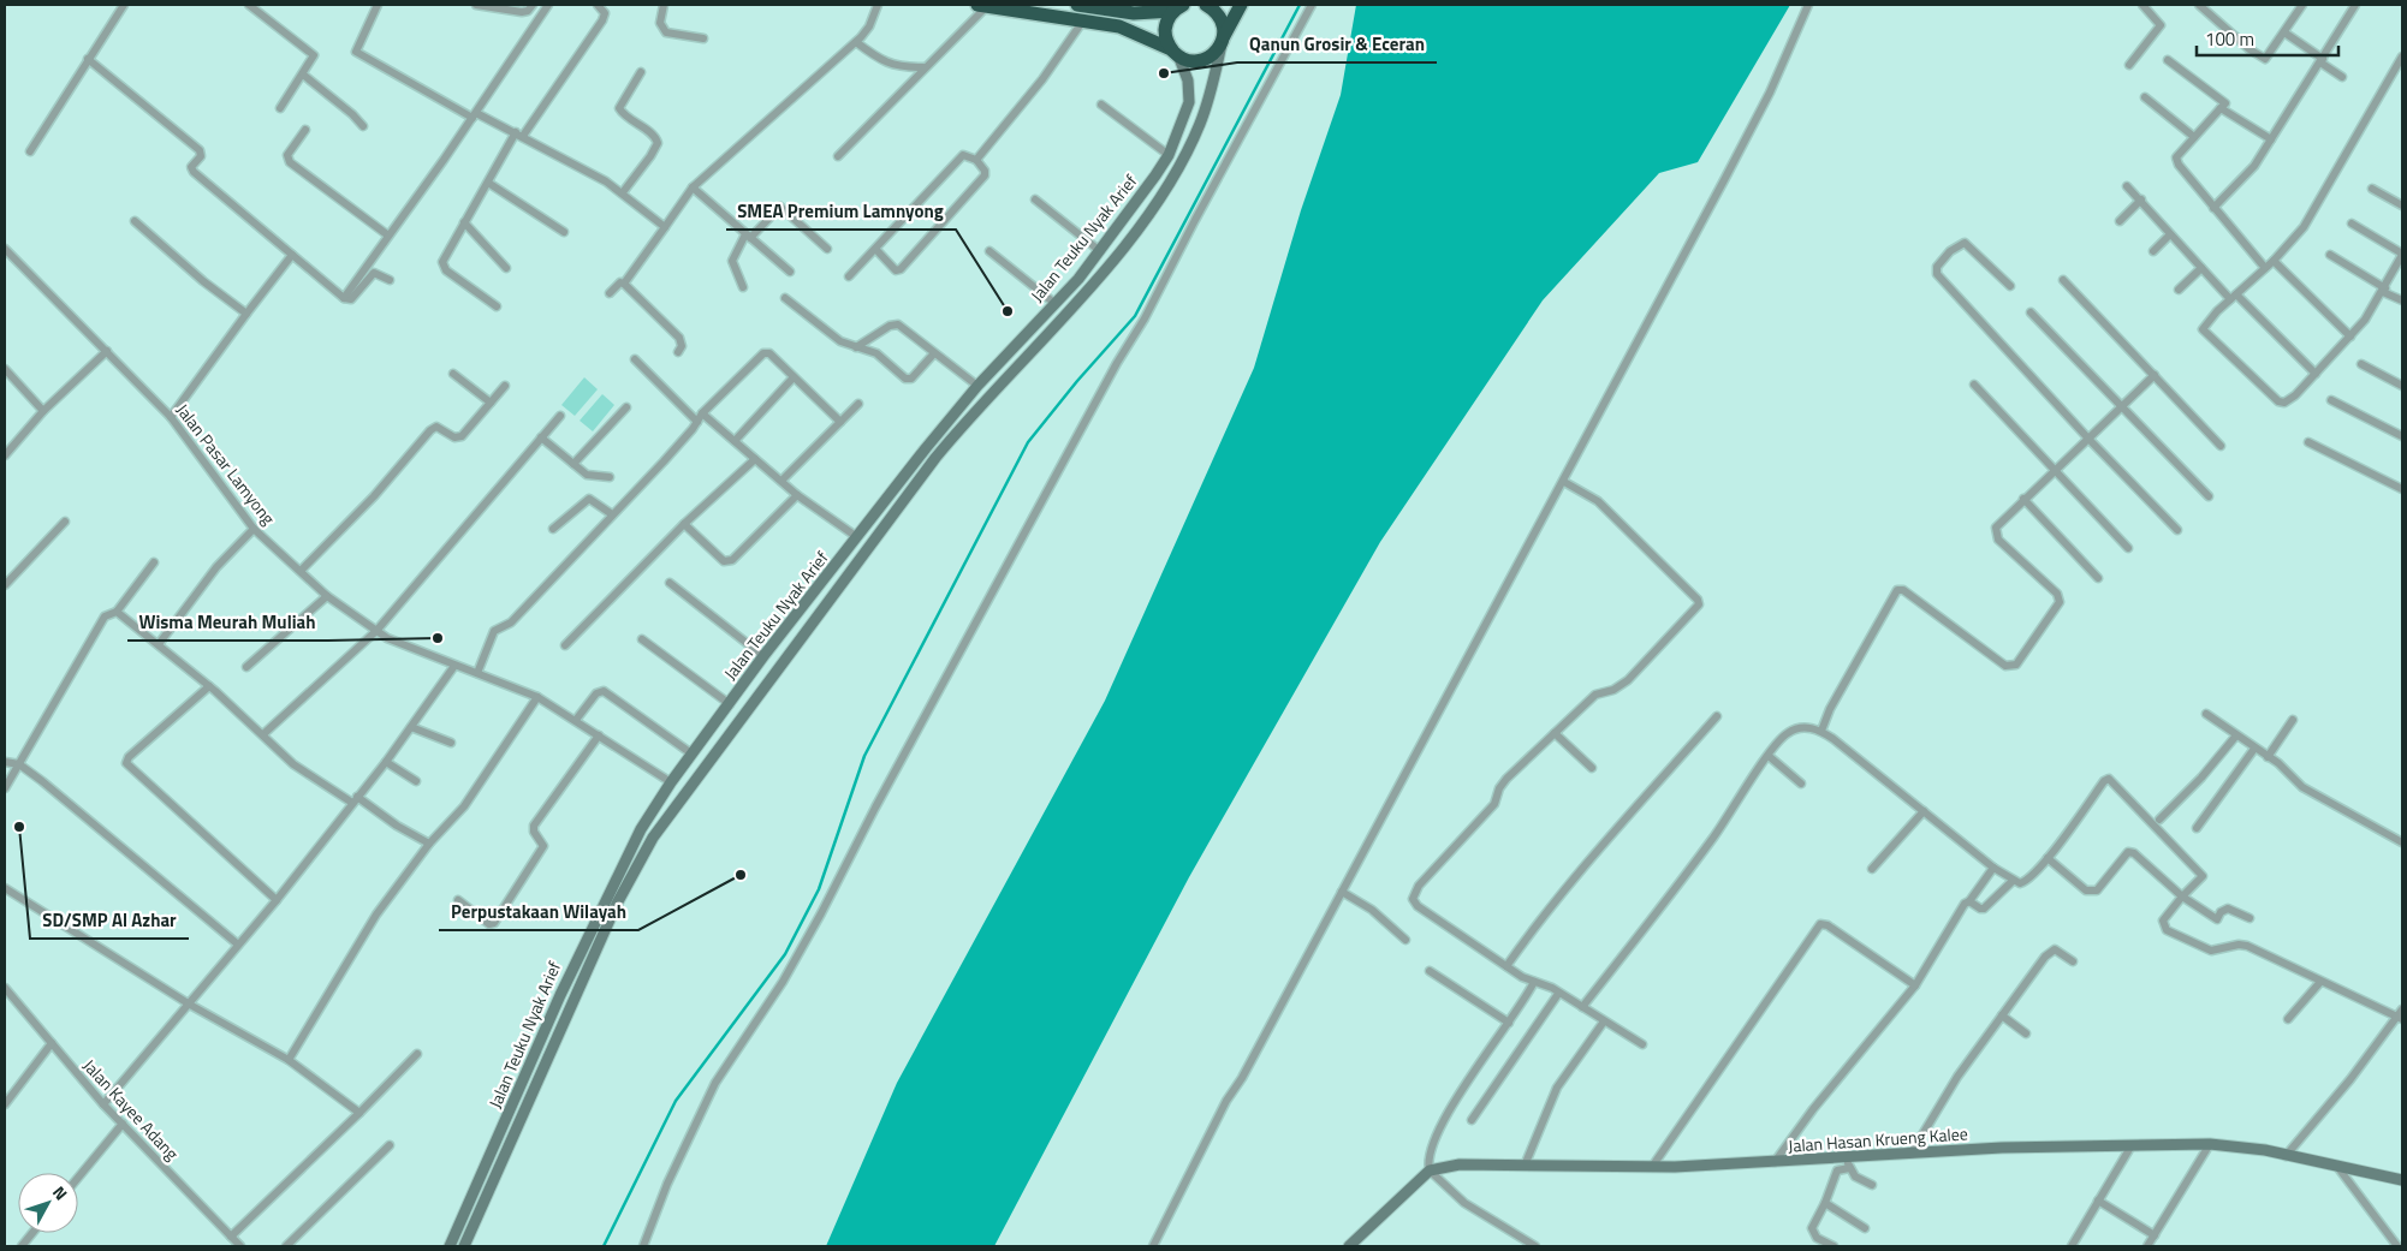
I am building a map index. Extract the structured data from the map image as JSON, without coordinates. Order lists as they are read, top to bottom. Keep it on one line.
{"streets":{"main road":["Jalan Teuku Nyak Arief","Jalan Hasan Krueng Kalee"],"street":["Jalan Pasar Lamyong","Jalan Kayee Adang"]},"crossings":[["Jalan Teuku Nyak Arief","Jalan Pasar Lamyong"]],"places":["Qanun Grosir & Eceran","SMEA Premium Lamnyong","Wisma Meurah Muliah","SD/SMP Al Azhar","Perpustakaan Wilayah"],"scale_bar":"100 m","north":"top right"}
